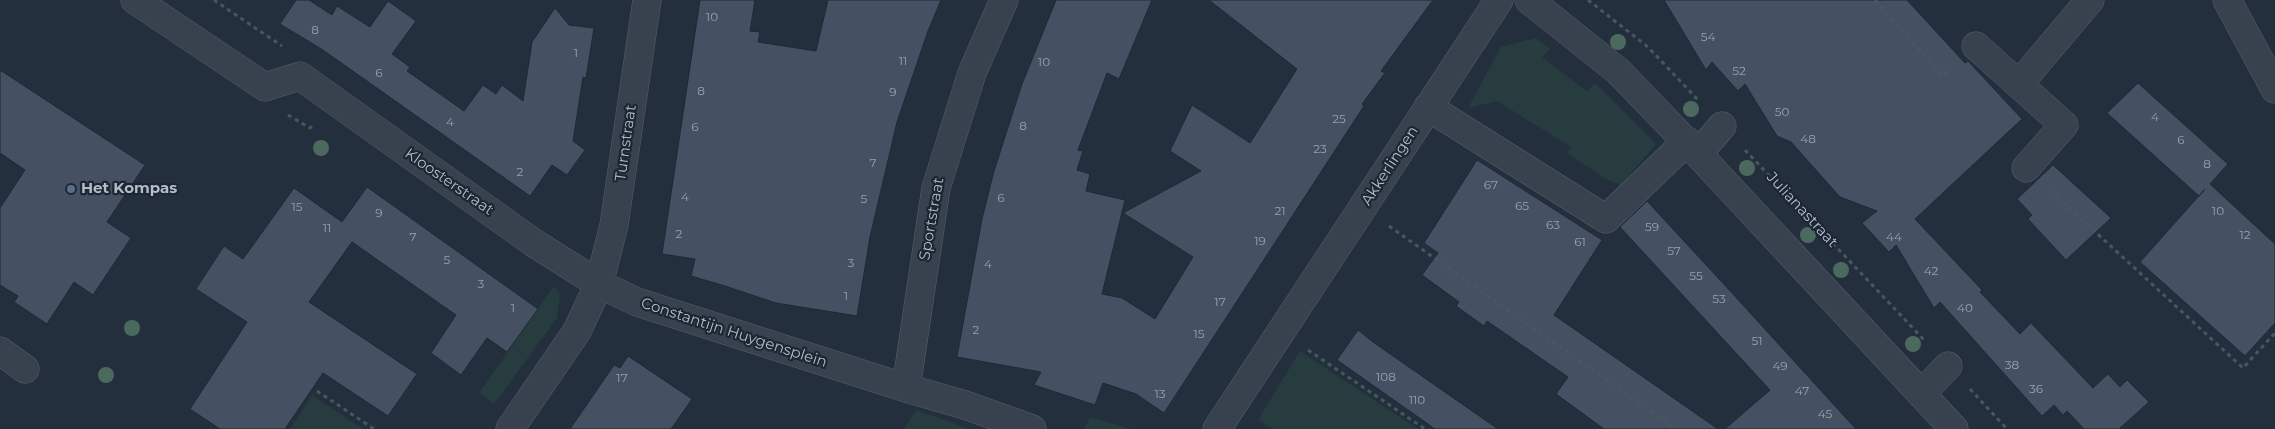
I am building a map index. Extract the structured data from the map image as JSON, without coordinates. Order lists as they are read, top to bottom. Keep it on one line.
{"streets":{"street":["Turnstraat","Akkerlingen","Kloosterstraat","Sportstraat","Constantijn Huygensplein"],"path":["Julianastraat"]},"crossings":[["Turnstraat","Kloosterstraat"],["Turnstraat","Constantijn Huygensplein"],["Kloosterstraat","Constantijn Huygensplein"],["Sportstraat","Constantijn Huygensplein"]],"places":["Het Kompas"],"house_numbers":["10","8","54","1","11","10","52","6","8","9","50","4","25","4","8","6","48","6","23","7","8","2","67","4","6","5","65","15","21","10","9","63","59","11","2","12","7","44","19","61","57","5","3","4","42","55","3","1","53","17","1","40","2","15","51","38","49","108","17","36","47","13","110","45"]}
